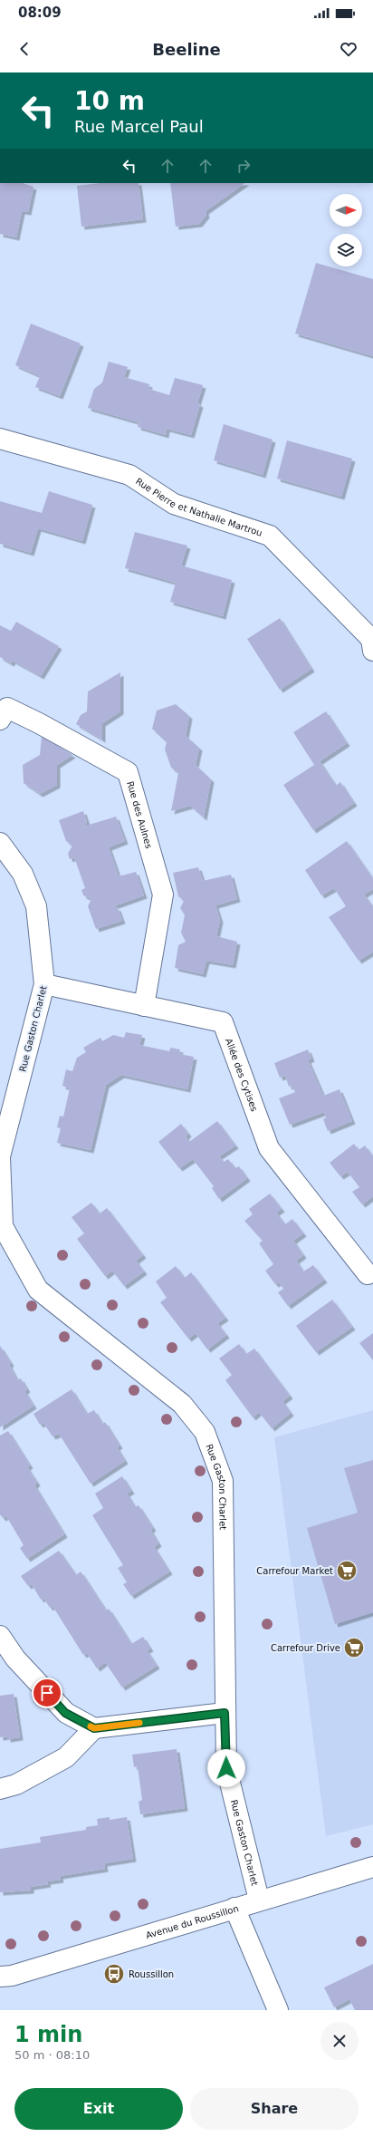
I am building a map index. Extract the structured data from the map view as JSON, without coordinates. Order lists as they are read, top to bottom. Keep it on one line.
{"streets":{"street":["Rue Pierre et Nathalie Martrou","Rue des Aulnes","Rue Gaston Charlet","Allée des Cytises","Avenue du Roussillon"]},"crossings":[["Rue des Aulnes","Allée des Cytises"],["Rue Gaston Charlet","Allée des Cytises"],["Rue Gaston Charlet","Avenue du Roussillon"]],"places":{"supermarket":["Carrefour Market","Carrefour Drive"],"bus stop":["Roussillon"]},"north":"right","page":{"status":"08:09","header":"Beeline","turn":["10 m","Rue Marcel Paul"],"heading":["1 min","50 m · 08:10"],"buttons":["Exit","Share"]}}
